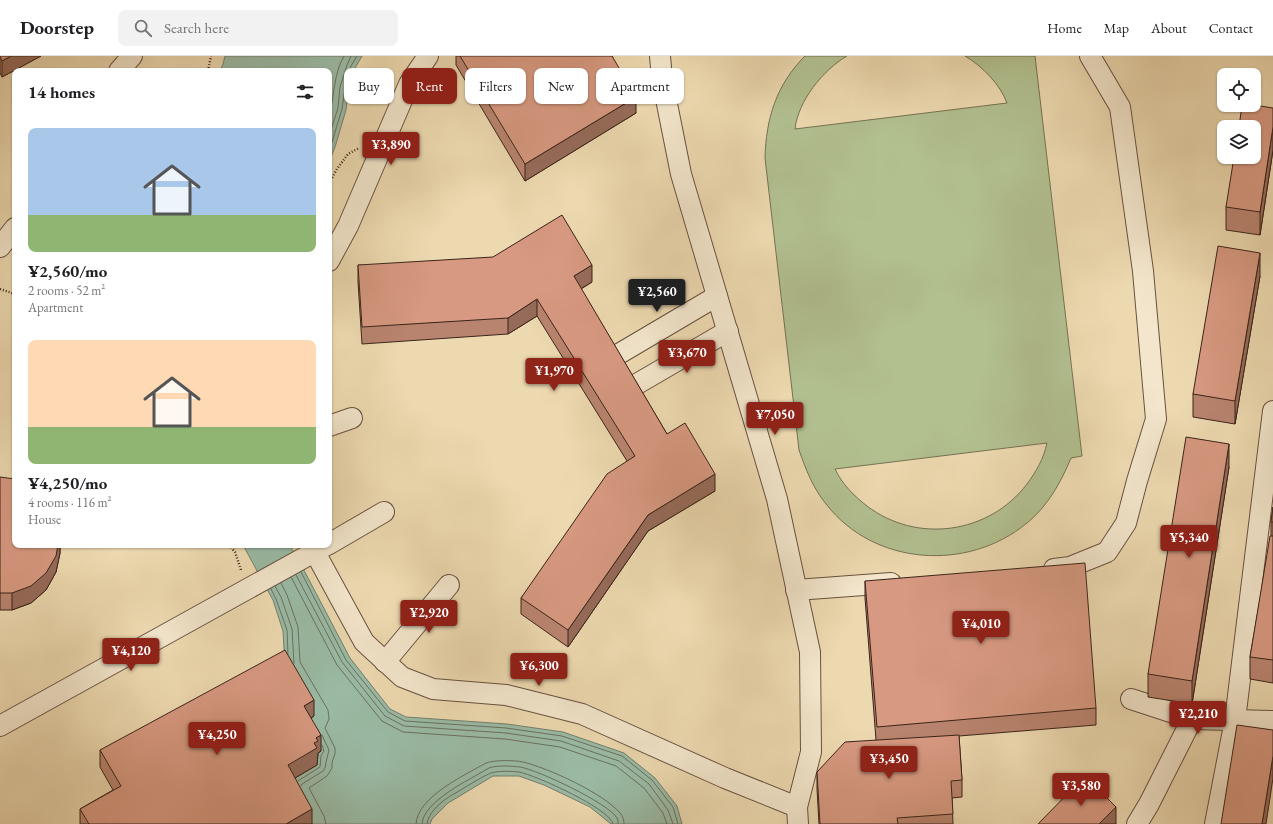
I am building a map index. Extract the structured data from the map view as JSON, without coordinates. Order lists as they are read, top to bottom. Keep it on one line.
{"page":{"header":"Doorstep","search":"Search here","nav":["Home","Map","About","Contact"],"chip":["Buy","Rent","Filters","New","Apartment"],"heading":"14 homes","list":[{"name":"¥2,560/mo","note":"2 rooms · 52 m² · Apartment"},{"name":"¥4,250/mo","note":"4 rooms · 116 m² · House"}],"price":["¥3,890","¥2,560","¥3,670","¥1,970","¥7,050","¥5,340","¥2,920","¥4,010","¥4,120","¥6,300","¥2,210","¥4,250","¥3,450","¥3,580"]}}
